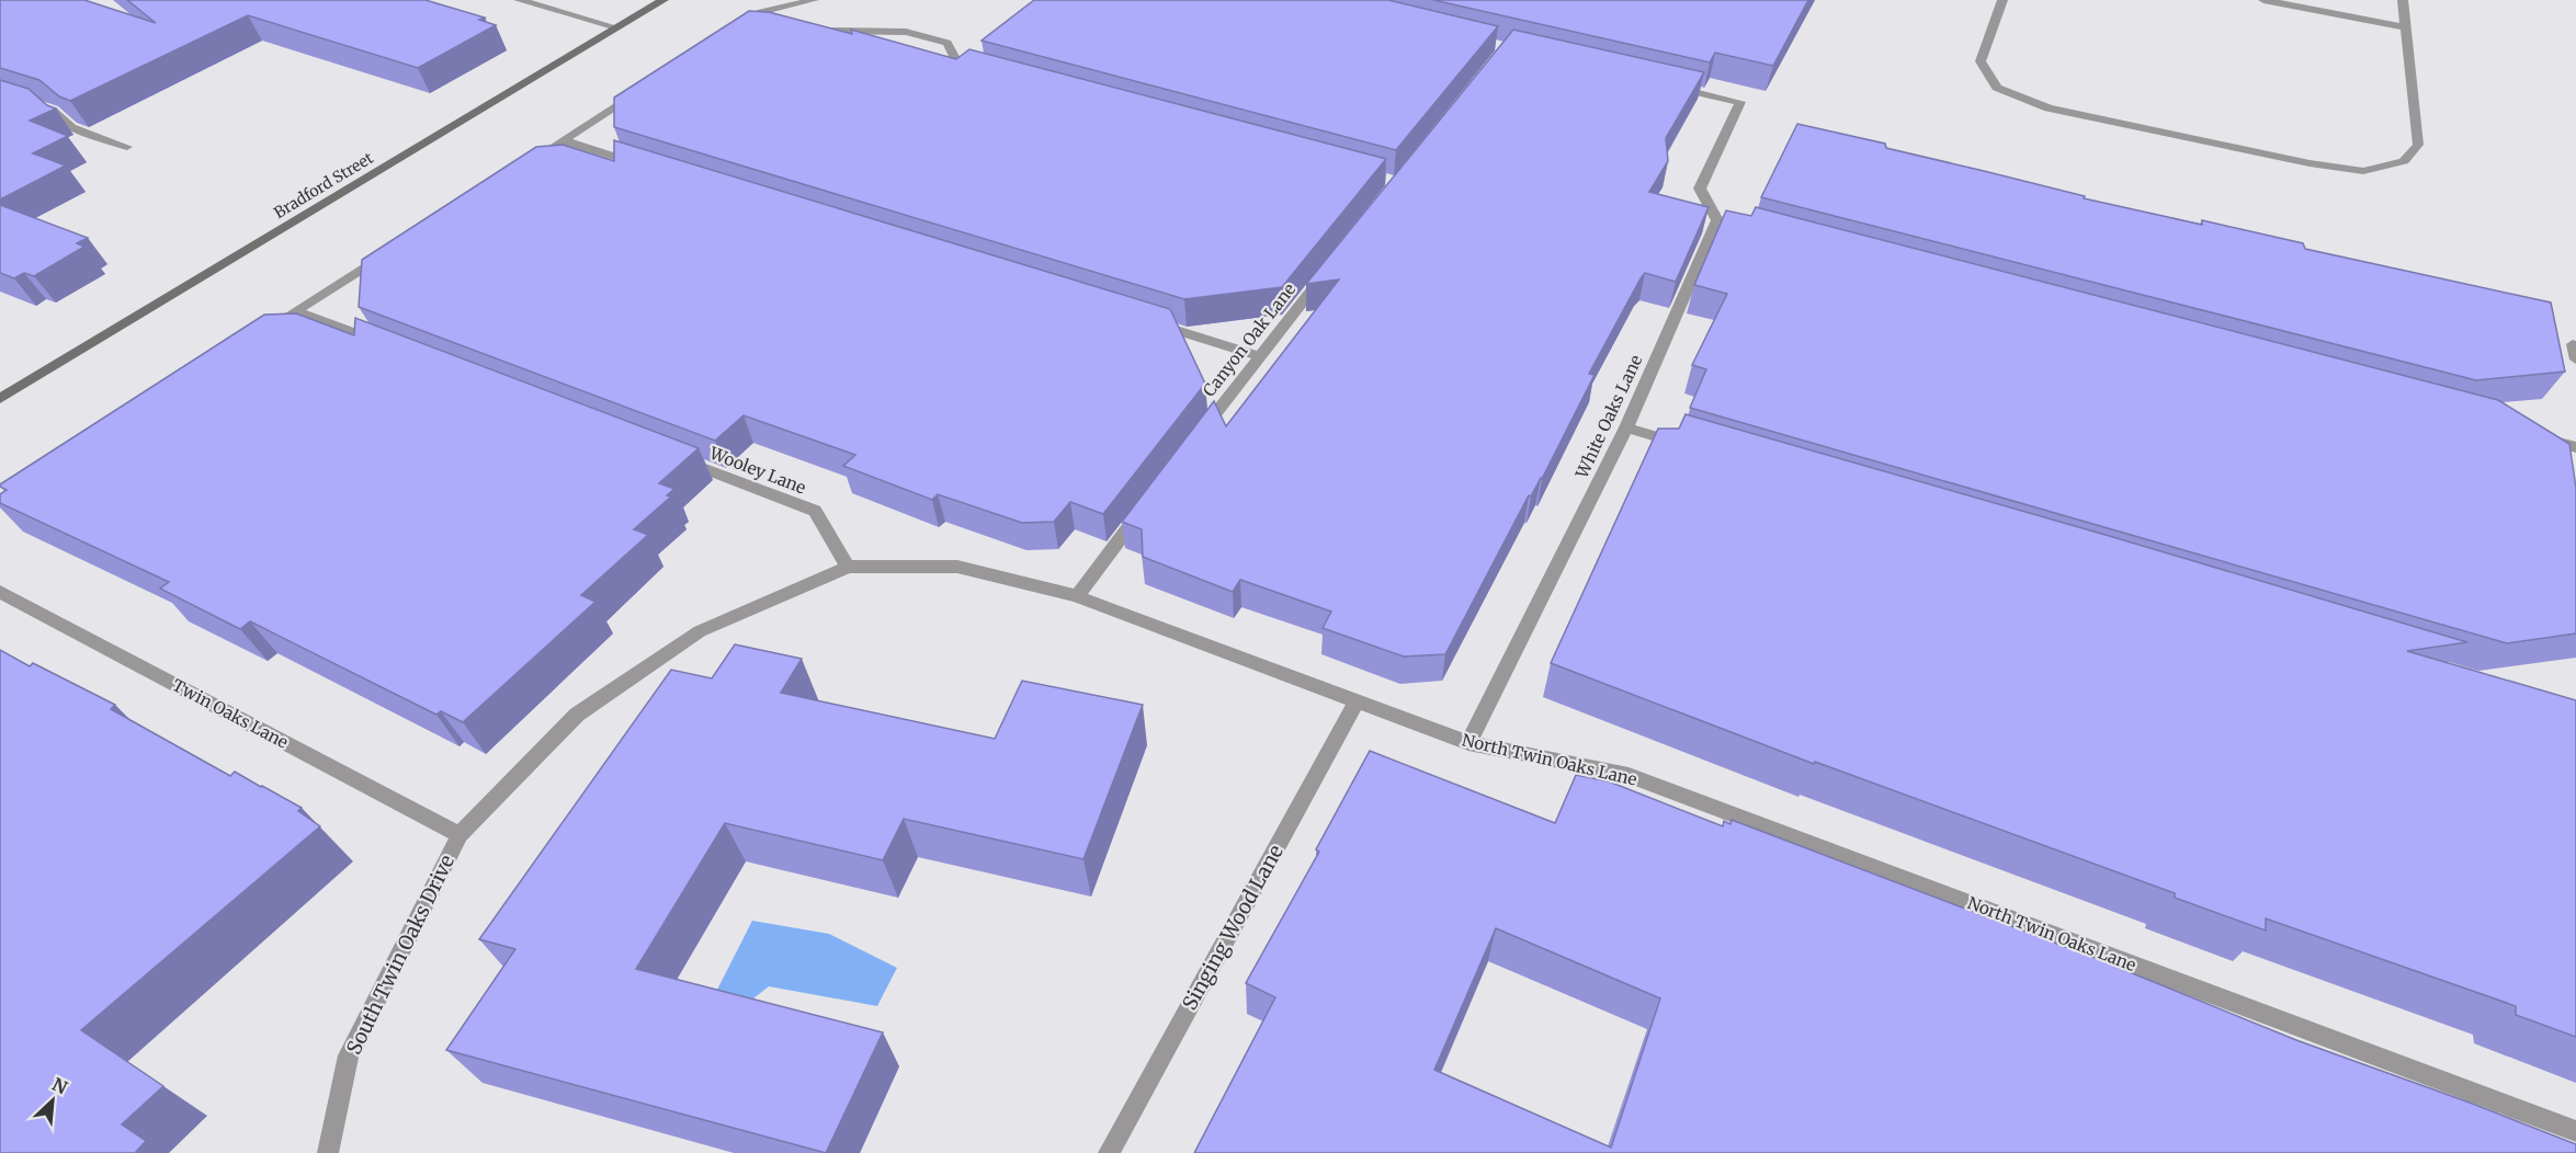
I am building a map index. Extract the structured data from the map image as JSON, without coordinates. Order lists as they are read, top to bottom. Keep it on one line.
{"streets":{"street":["Bradford Street","Canyon Oak Lane","White Oaks Lane","Wooley Lane","Twin Oaks Lane","North Twin Oaks Lane","Singing Wood Lane","South Twin Oaks Drive"]},"crossings":[["White Oaks Lane","North Twin Oaks Lane"],["Wooley Lane","North Twin Oaks Lane"],["Twin Oaks Lane","North Twin Oaks Lane"],["Twin Oaks Lane","South Twin Oaks Drive"],["North Twin Oaks Lane","Singing Wood Lane"],["North Twin Oaks Lane","South Twin Oaks Drive"]],"north":"top right"}
